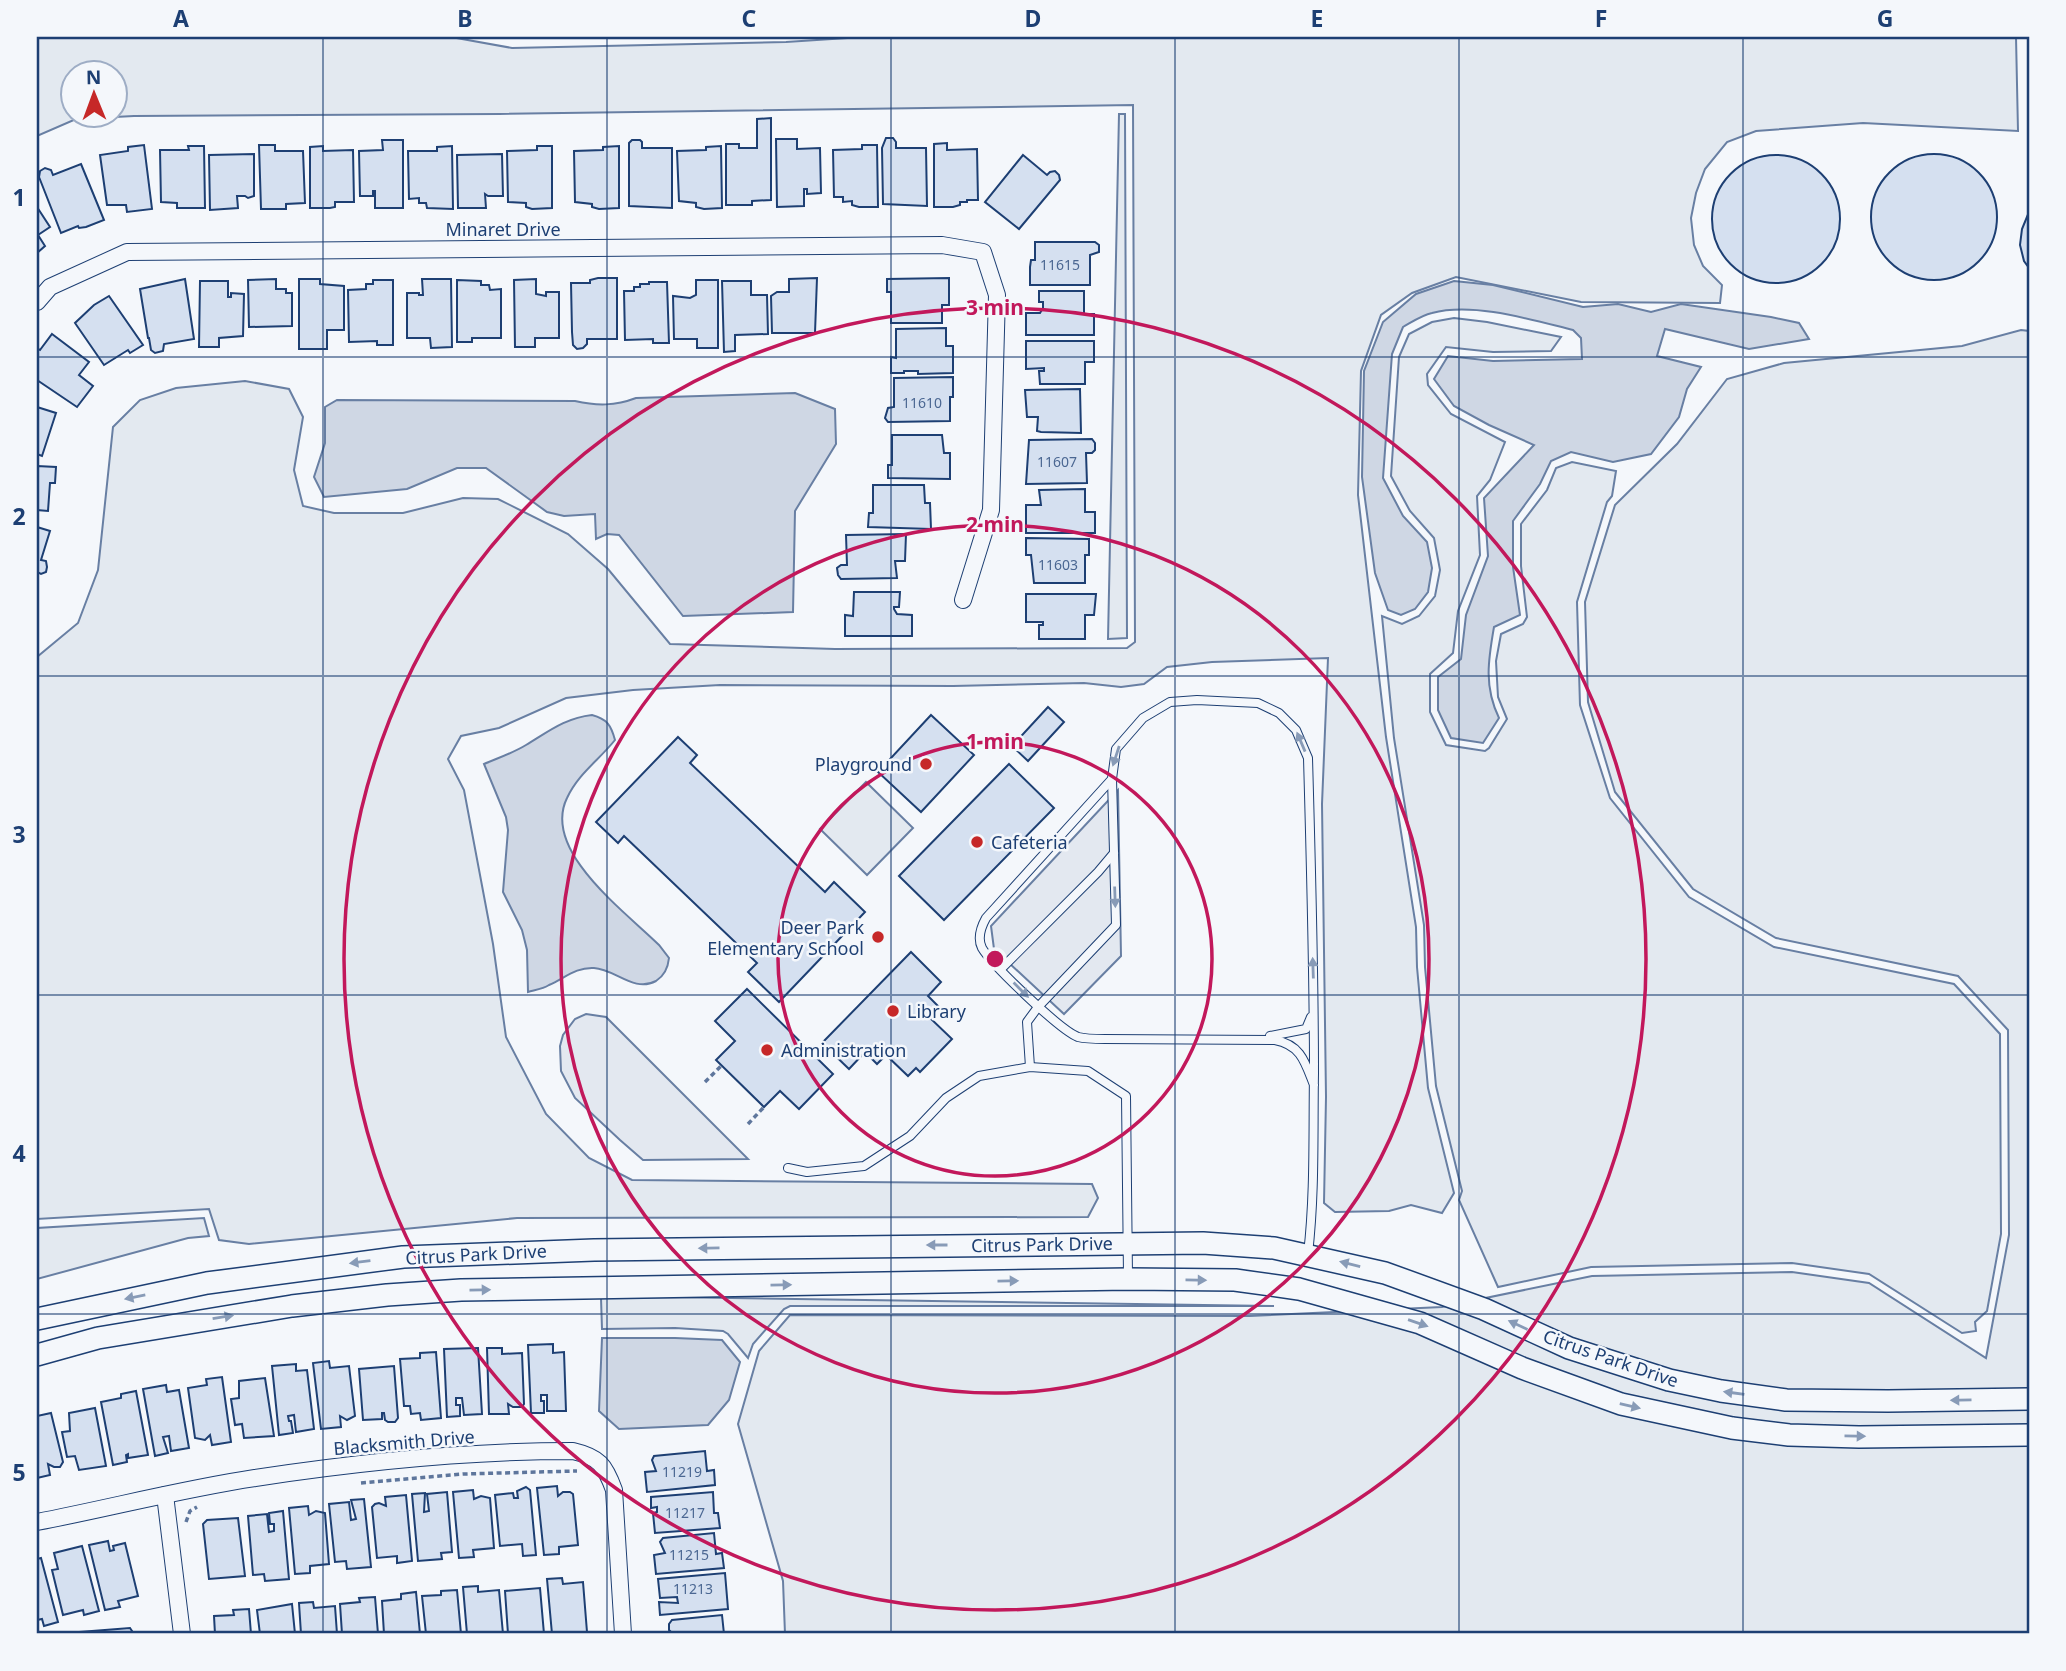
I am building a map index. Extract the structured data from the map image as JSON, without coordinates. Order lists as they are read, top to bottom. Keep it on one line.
{"streets":{"street":["Minaret Drive","Citrus Park Drive","Blacksmith Drive"]},"places":["Playground","Cafeteria","Deer Park Elementary School","Library","Administration"],"house_numbers":["11615","11610","11607","11603","11219","11217","11215","11213"],"north":"top","grid":{"columns":["A","B","C","D","E","F","G"],"rows":["1","2","3","4","5"]},"rings":["3 min","2 min","1 min"]}
